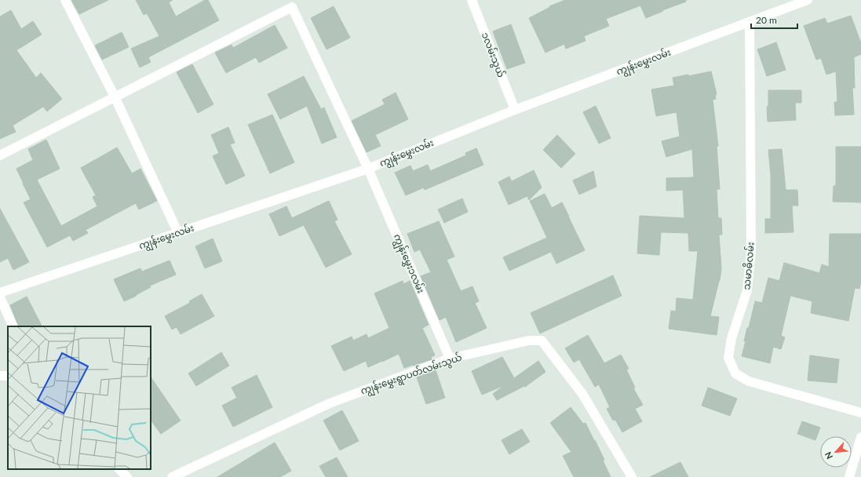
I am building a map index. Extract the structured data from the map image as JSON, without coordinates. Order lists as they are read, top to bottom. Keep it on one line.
{"streets":{"street":["၁လမ်းသွယ်","ကျွန်းမွှေးလမ်း","ကျွန်းမွှေး၁လမ်း","သမာဓိလမ်း","ကျွန်းမွှေးရွာပတ်လမ်းသွယ်"]},"crossings":[["၁လမ်းသွယ်","ကျွန်းမွှေးလမ်း"],["ကျွန်းမွှေးလမ်း","ကျွန်းမွှေး၁လမ်း"],["ကျွန်းမွှေးလမ်း","သမာဓိလမ်း"],["ကျွန်းမွှေး၁လမ်း","ကျွန်းမွှေးရွာပတ်လမ်းသွယ်"]],"scale_bar":"20 m","north":"bottom left"}
